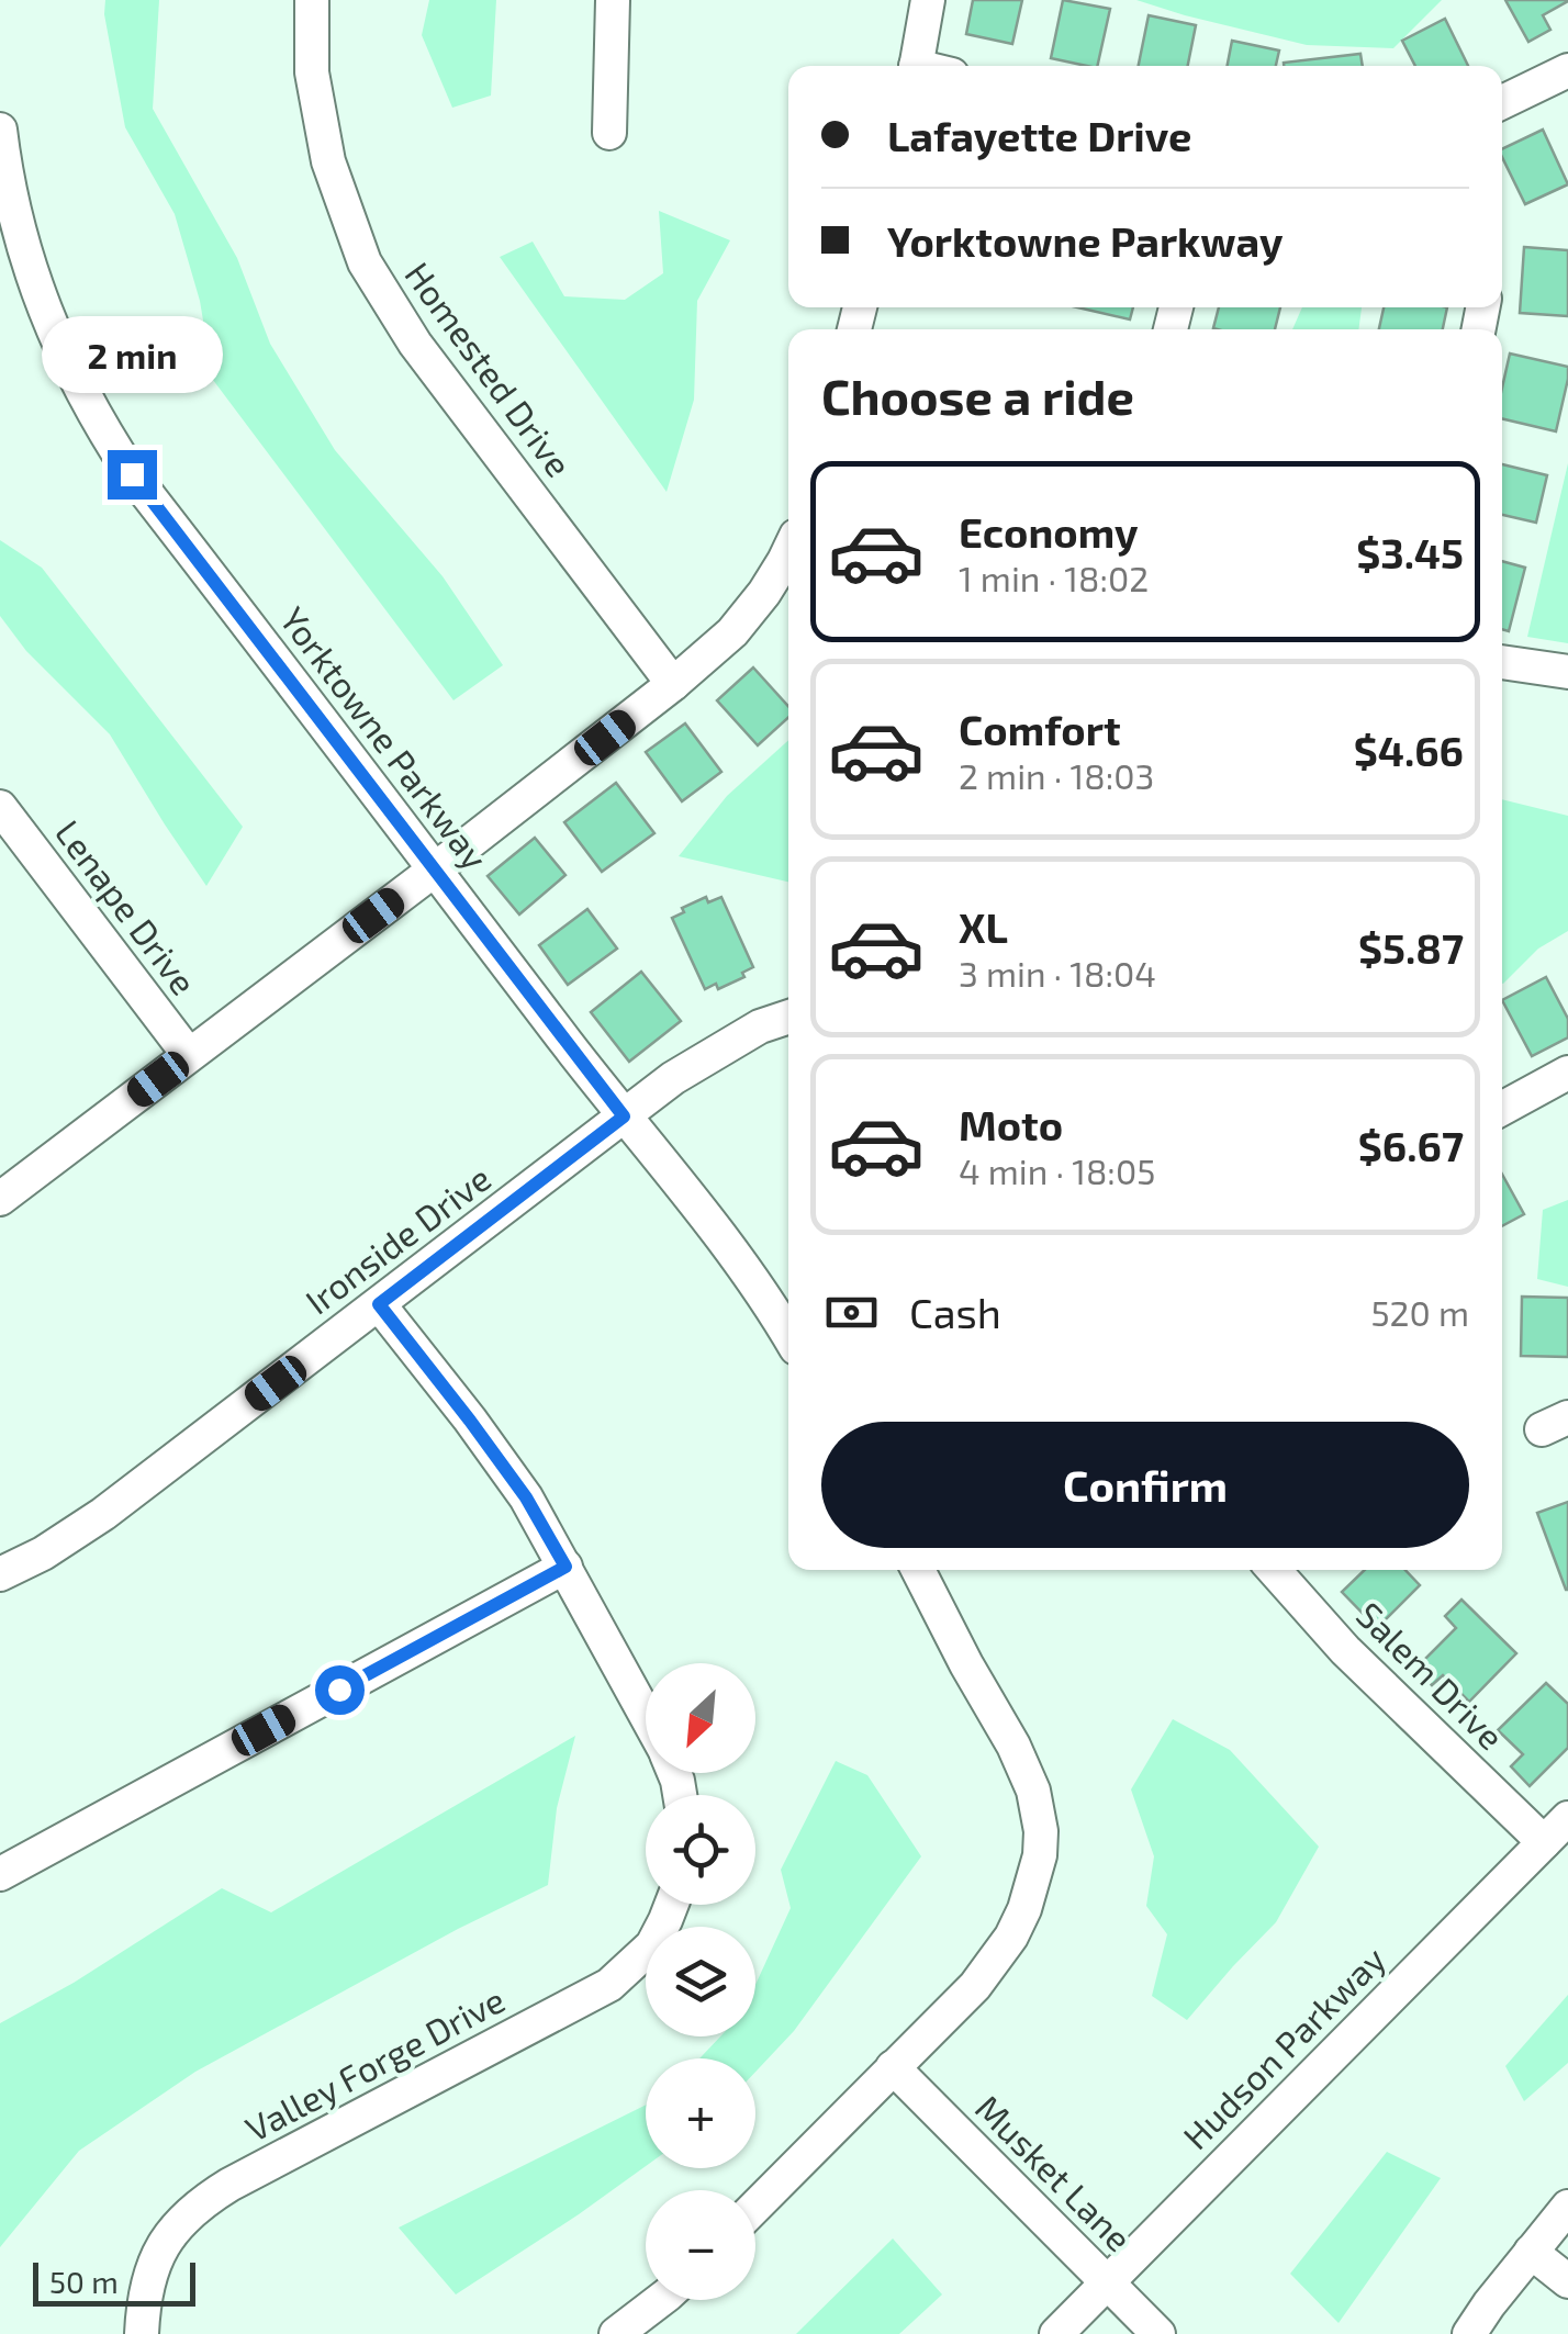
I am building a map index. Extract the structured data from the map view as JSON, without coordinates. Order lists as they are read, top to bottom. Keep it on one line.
{"streets":{"street":["Homested Drive","Yorktowne Parkway","Lenape Drive","Ironside Drive","Salem Drive","Hudson Parkway","Valley Forge Drive","Musket Lane"]},"crossings":[["Yorktowne Parkway","Ironside Drive"],["Salem Drive","Hudson Parkway"],["Hudson Parkway","Musket Lane"]],"scale_bar":"50 m","north":"bottom left","page":{"banner":["Lafayette Drive","Yorktowne Parkway"],"bubble":"2 min","heading":"Choose a ride","list":[{"name":"Economy","note":"1 min · 18:02","value":"$3.45"},{"name":"Comfort","note":"2 min · 18:03","value":"$4.66"},{"name":"XL","note":"3 min · 18:04","value":"$5.87"},{"name":"Moto","note":"4 min · 18:05","value":"$6.67"}],"pay":["Cash","520 m"],"buttons":"Confirm","map_buttons":["+","−"],"scale":"50 m"}}
